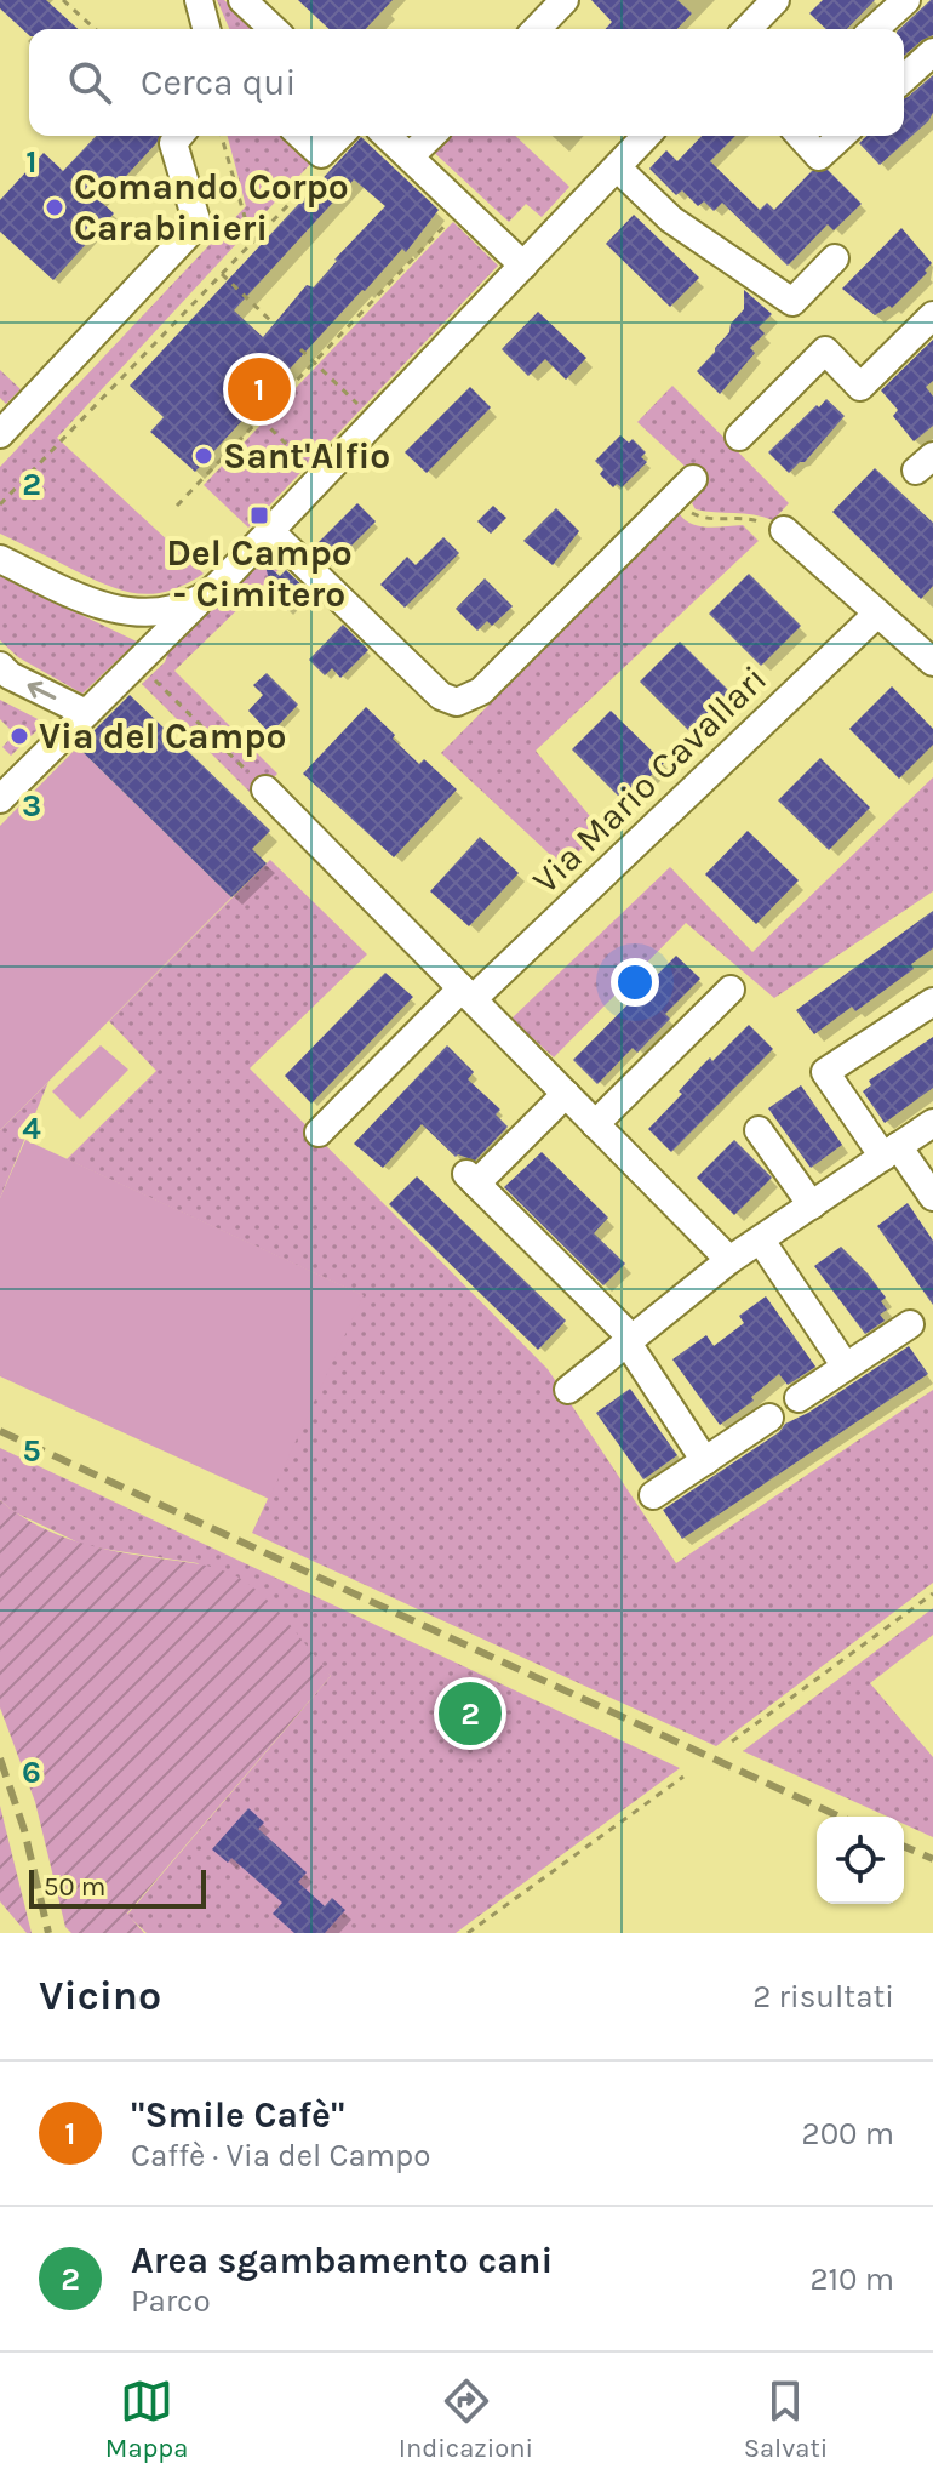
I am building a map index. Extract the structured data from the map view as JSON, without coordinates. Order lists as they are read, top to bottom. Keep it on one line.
{"streets":{"street":["Via Mario Cavallari"]},"places":{"other":["Comando Corpo Carabinieri","Sant'Alfio","Via del Campo"],"transit":["Del Campo - Cimitero"]},"scale_bar":"50 m","page":{"search":"Cerca qui","pins":["1","2"],"scale":"50 m","heading":["Vicino","2 risultati"],"list":[{"mark":"1","name":"\"Smile Cafè\"","note":"Caffè · Via del Campo","value":"200 m"},{"mark":"2","name":"Area sgambamento cani","note":"Parco","value":"210 m"}],"nav":["Mappa","Indicazioni","Salvati"]},"grid":{"rows":["1","2","3","4","5","6"]}}
